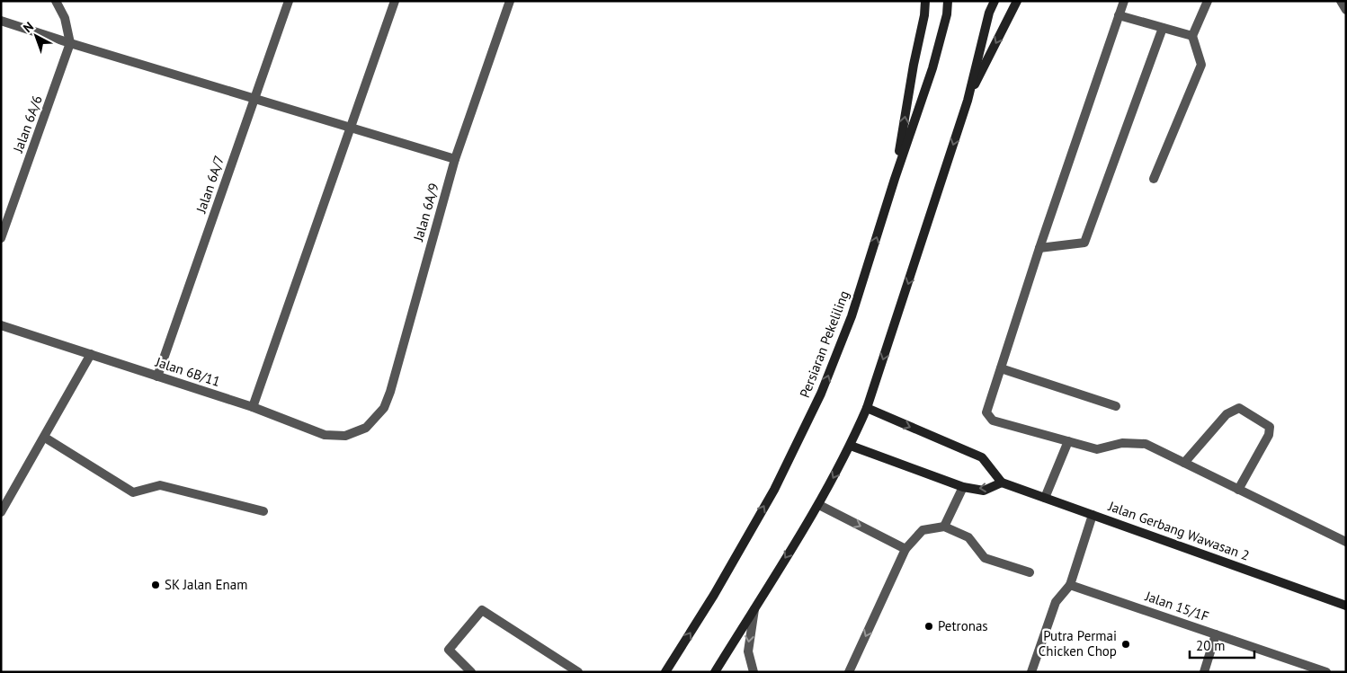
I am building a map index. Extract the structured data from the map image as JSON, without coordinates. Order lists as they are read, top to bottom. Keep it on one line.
{"streets":{"main road":["Persiaran Pekeliling","Jalan Gerbang Wawasan 2"],"street":["Jalan 6A/6","Jalan 6A/7","Jalan 6A/9","Jalan 6B/11","Jalan 15/1F"]},"crossings":[["Jalan 6A/7","Jalan 6B/11"],["Jalan 6A/9","Jalan 6B/11"]],"places":["SK Jalan Enam","Petronas","Putra Permai Chicken Chop"],"scale_bar":"20 m","north":"top left"}
